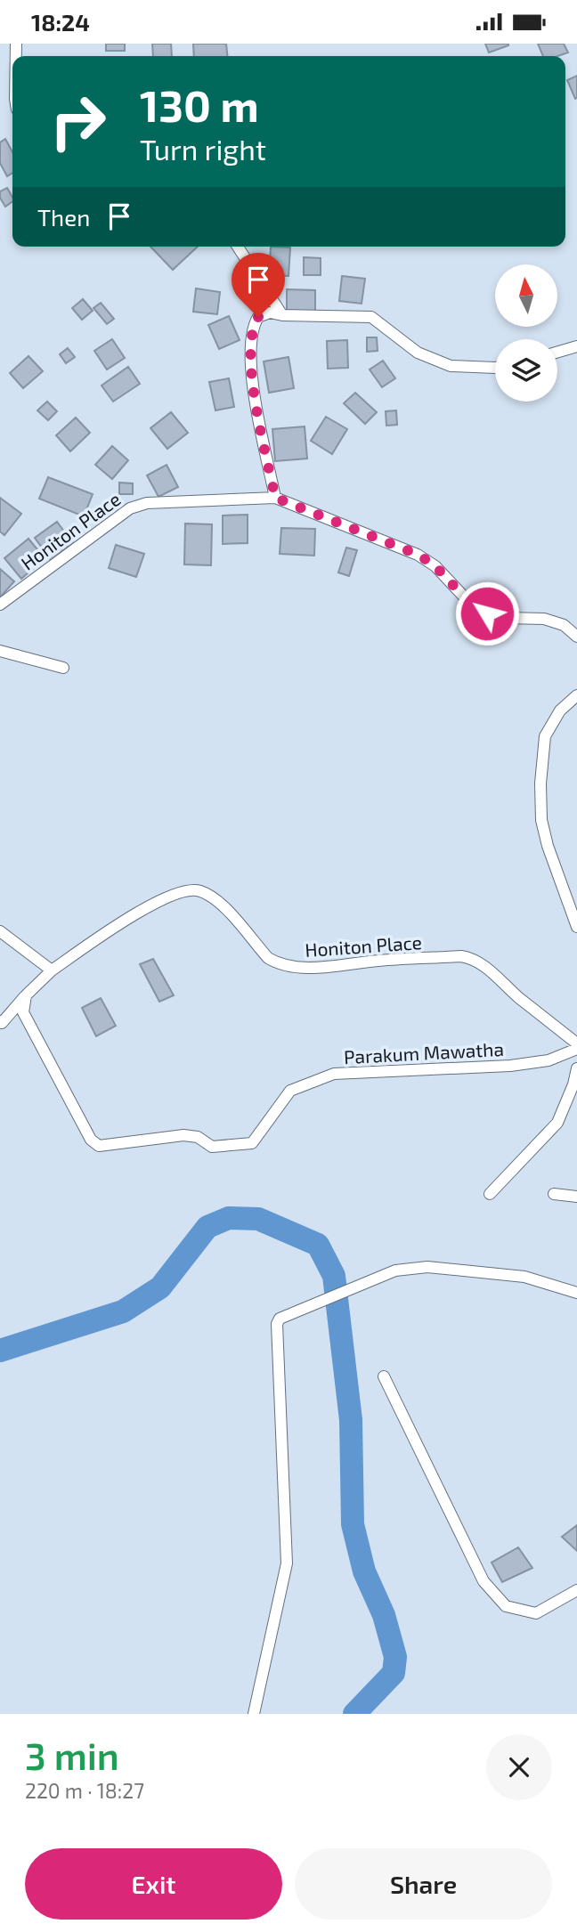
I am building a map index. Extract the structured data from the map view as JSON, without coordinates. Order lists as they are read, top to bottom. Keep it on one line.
{"streets":{"street":["Honiton Place","Parakum Mawatha"]},"north":"top","page":{"status":"18:24","turn":["130 m","Turn right"],"then":"Then","heading":["3 min","220 m · 18:27"],"buttons":["Exit","Share"]}}
